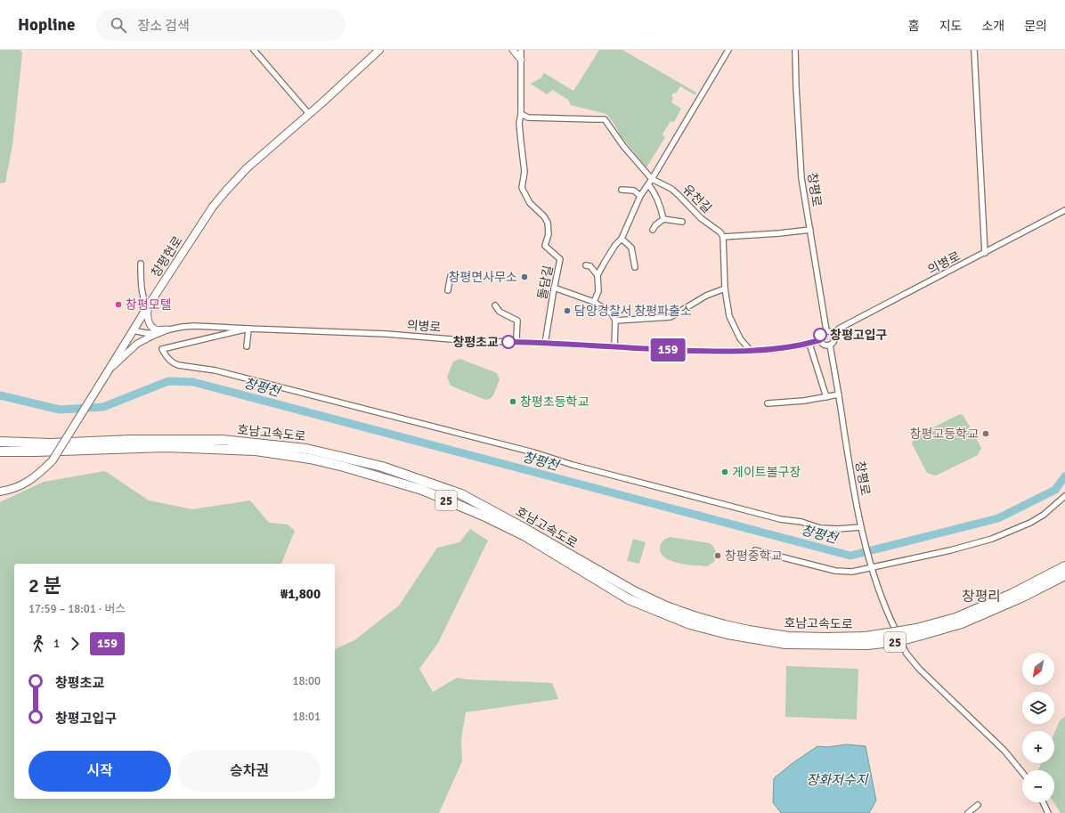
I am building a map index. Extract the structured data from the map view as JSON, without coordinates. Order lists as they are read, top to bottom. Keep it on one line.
{"streets":{"highway":["호남고속도로","25"],"main road":["창평현로"],"street":["창평로","유천길","의병로","돌담길"]},"crossings":[["창평로","의병로"],["유천길","돌담길"],["창평현로","의병로"],["의병로","돌담길"]],"districts":["창평리"],"water":["창평천","장화저수지"],"places":["창평면사무소","창평모텔","담양경찰서 창평파출소","창평고입구","창평초교","창평초등학교","창평고등학교","게이트볼구장","창평중학교"],"lines":["bus line 159"],"north":"bottom left","page":{"header":"Hopline","search":"장소 검색","nav":["홈","지도","소개","문의"],"on_map":"159","heading":["2 분","17:59 – 18:01 · 버스","₩1,800"],"legs":["1","159"],"map_buttons":["+","−"],"list":[{"name":"창평초교","value":"18:00"},{"name":"창평고입구","value":"18:01"}],"buttons":["시작","승차권"]}}
